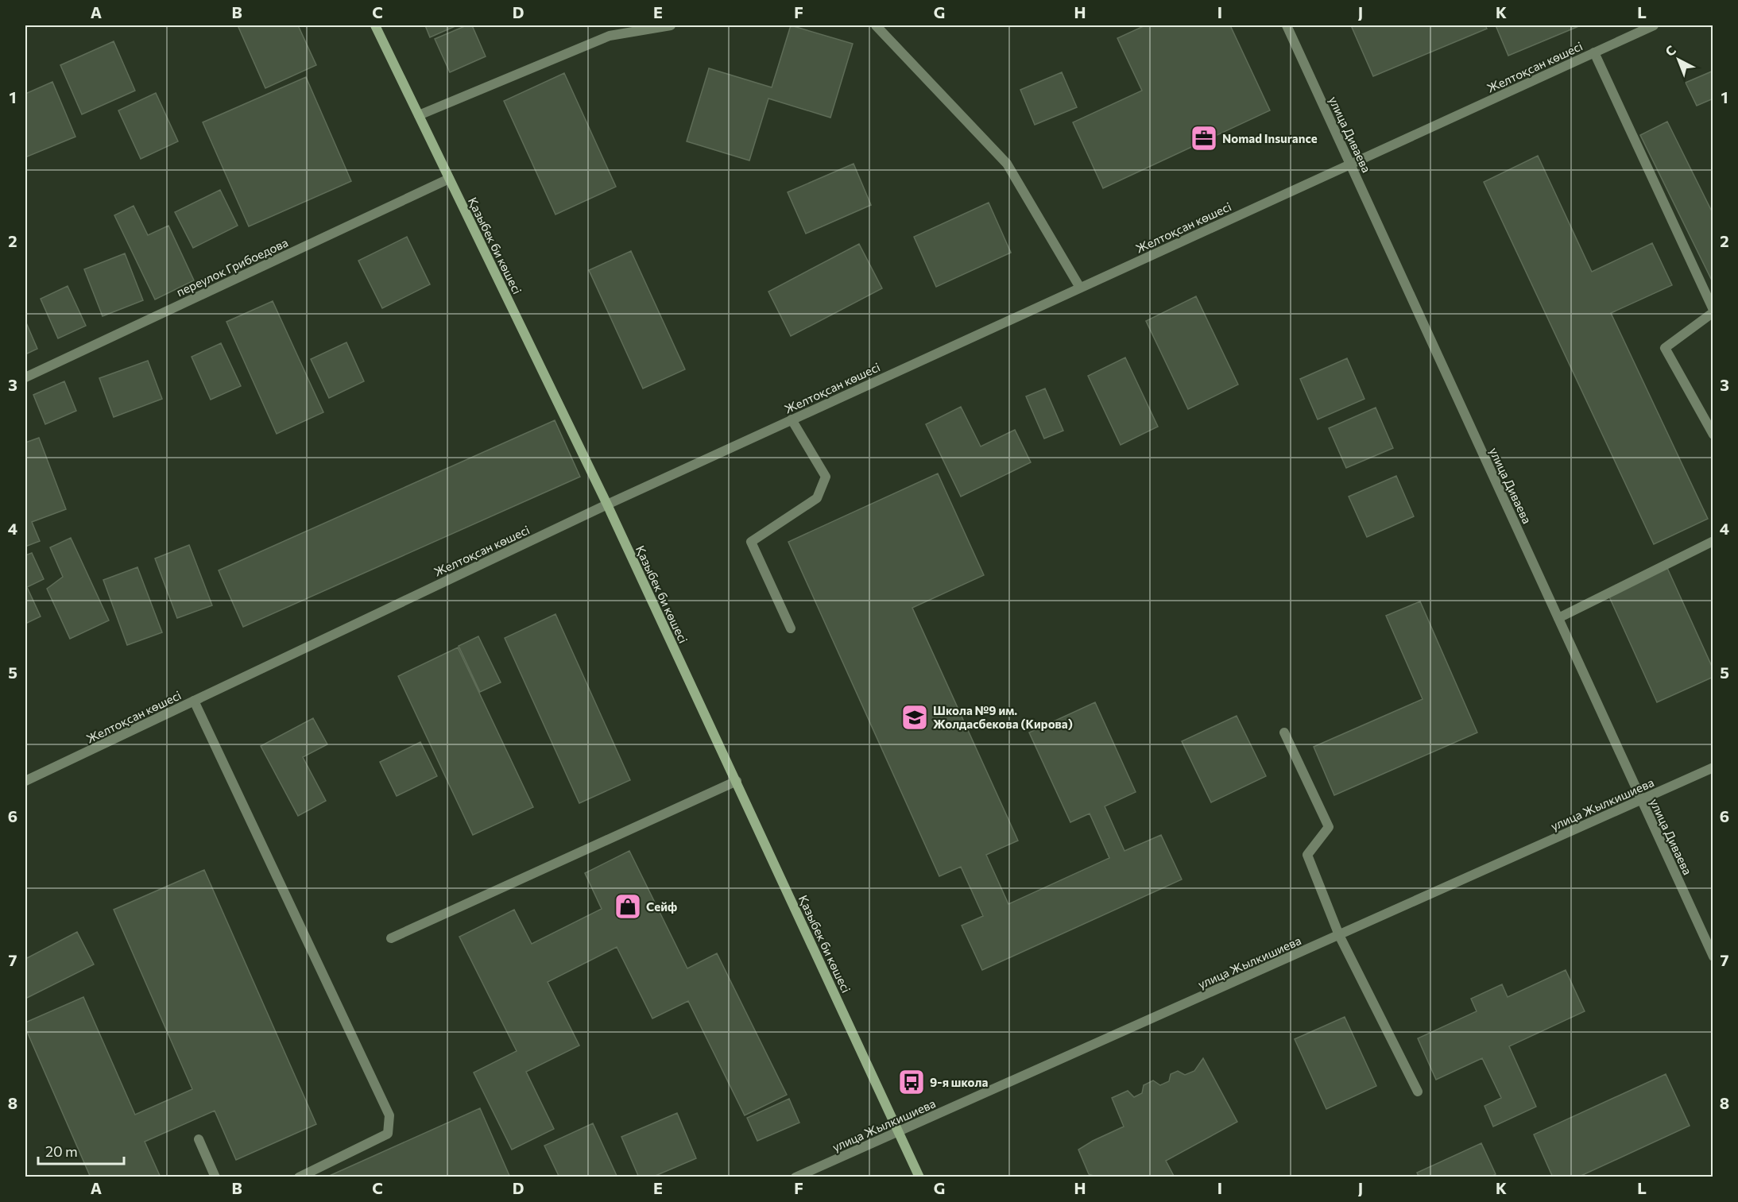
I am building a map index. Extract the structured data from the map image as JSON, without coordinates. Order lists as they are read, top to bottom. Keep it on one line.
{"streets":{"main road":["Қазыбек би көшесі"],"street":["Желтоқсан көшесі","улица Диваева","переулок Грибоедова","улица Жылкишиева"]},"crossings":[["Желтоқсан көшесі","улица Диваева"],["Желтоқсан көшесі","Қазыбек би көшесі"],["улица Диваева","улица Жылкишиева"],["Қазыбек би көшесі","переулок Грибоедова"],["Қазыбек би көшесі","улица Жылкишиева"]],"places":{"office":["Nomad Insurance"],"school or university":["Школа №9 им. Жолдасбекова (Кирова)"],"shop":["Сейф"],"bus stop":["9-я школа"]},"scale_bar":"20 m","north":"top left","grid":{"columns":["A","B","C","D","E","F","G","H","I","J","K","L"],"rows":["1","2","3","4","5","6","7","8"]}}
